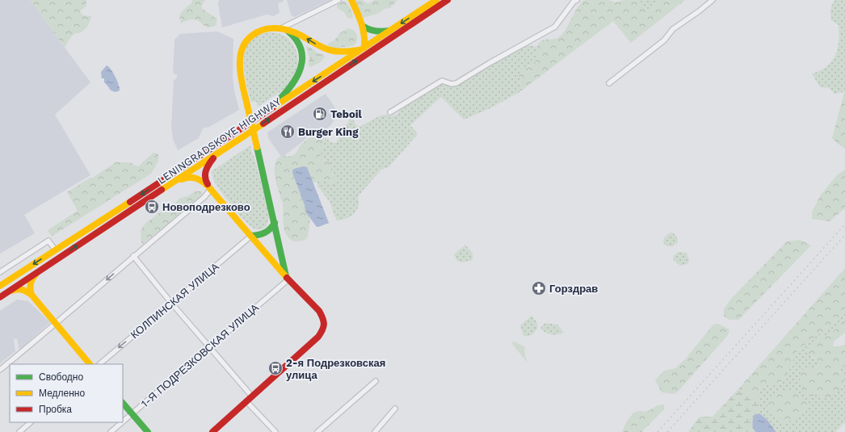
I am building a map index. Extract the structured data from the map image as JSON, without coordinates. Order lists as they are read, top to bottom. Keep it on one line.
{"streets":{"main road":["LENINGRADSKOYE HIGHWAY"],"street":["КОЛПИНСКАЯ УЛИЦА","1-Я ПОДРЕЗКОВСКАЯ УЛИЦА"]},"one_way":["КОЛПИНСКАЯ УЛИЦА"],"places":{"fuel station":["Teboil"],"restaurant":["Burger King"],"bus stop":["Новоподрезково","2-я Подрезковская улица"],"pharmacy":["Горздрав"]},"legend":["Свободно","Медленно","Пробка"]}
